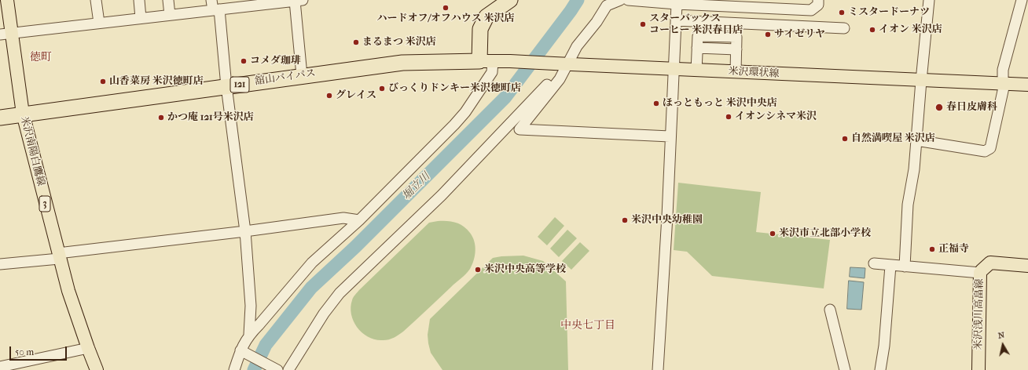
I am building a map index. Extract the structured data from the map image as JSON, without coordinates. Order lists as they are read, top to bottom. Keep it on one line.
{"streets":{"highway":["舘山バイパス","121"],"main road":["米沢環状線","米沢南陽白鷹線","3","米沢浅川高畠線"]},"crossings":[["米沢環状線","舘山バイパス"],["舘山バイパス","米沢南陽白鷹線"]],"districts":["徳町","中央七丁目"],"water":["堀立川"],"places":["ハードオフ/オフハウス 米沢店","ミスタードーナツ","スターバックス コーヒー 米沢春日店","イオン 米沢店","サイゼリヤ","まるまつ 米沢店","コメダ珈琲","山香菜房 米沢徳町店","びっくりドンキー米沢徳町店","グレイス","ほっともっと 米沢中央店","春日皮膚科","イオンシネマ米沢","かつ庵 121号米沢店","自然満喫屋 米沢店","米沢中央幼稚園","米沢市立北部小学校","正福寺","米沢中央高等学校"],"scale_bar":"50 m","north":"top"}
